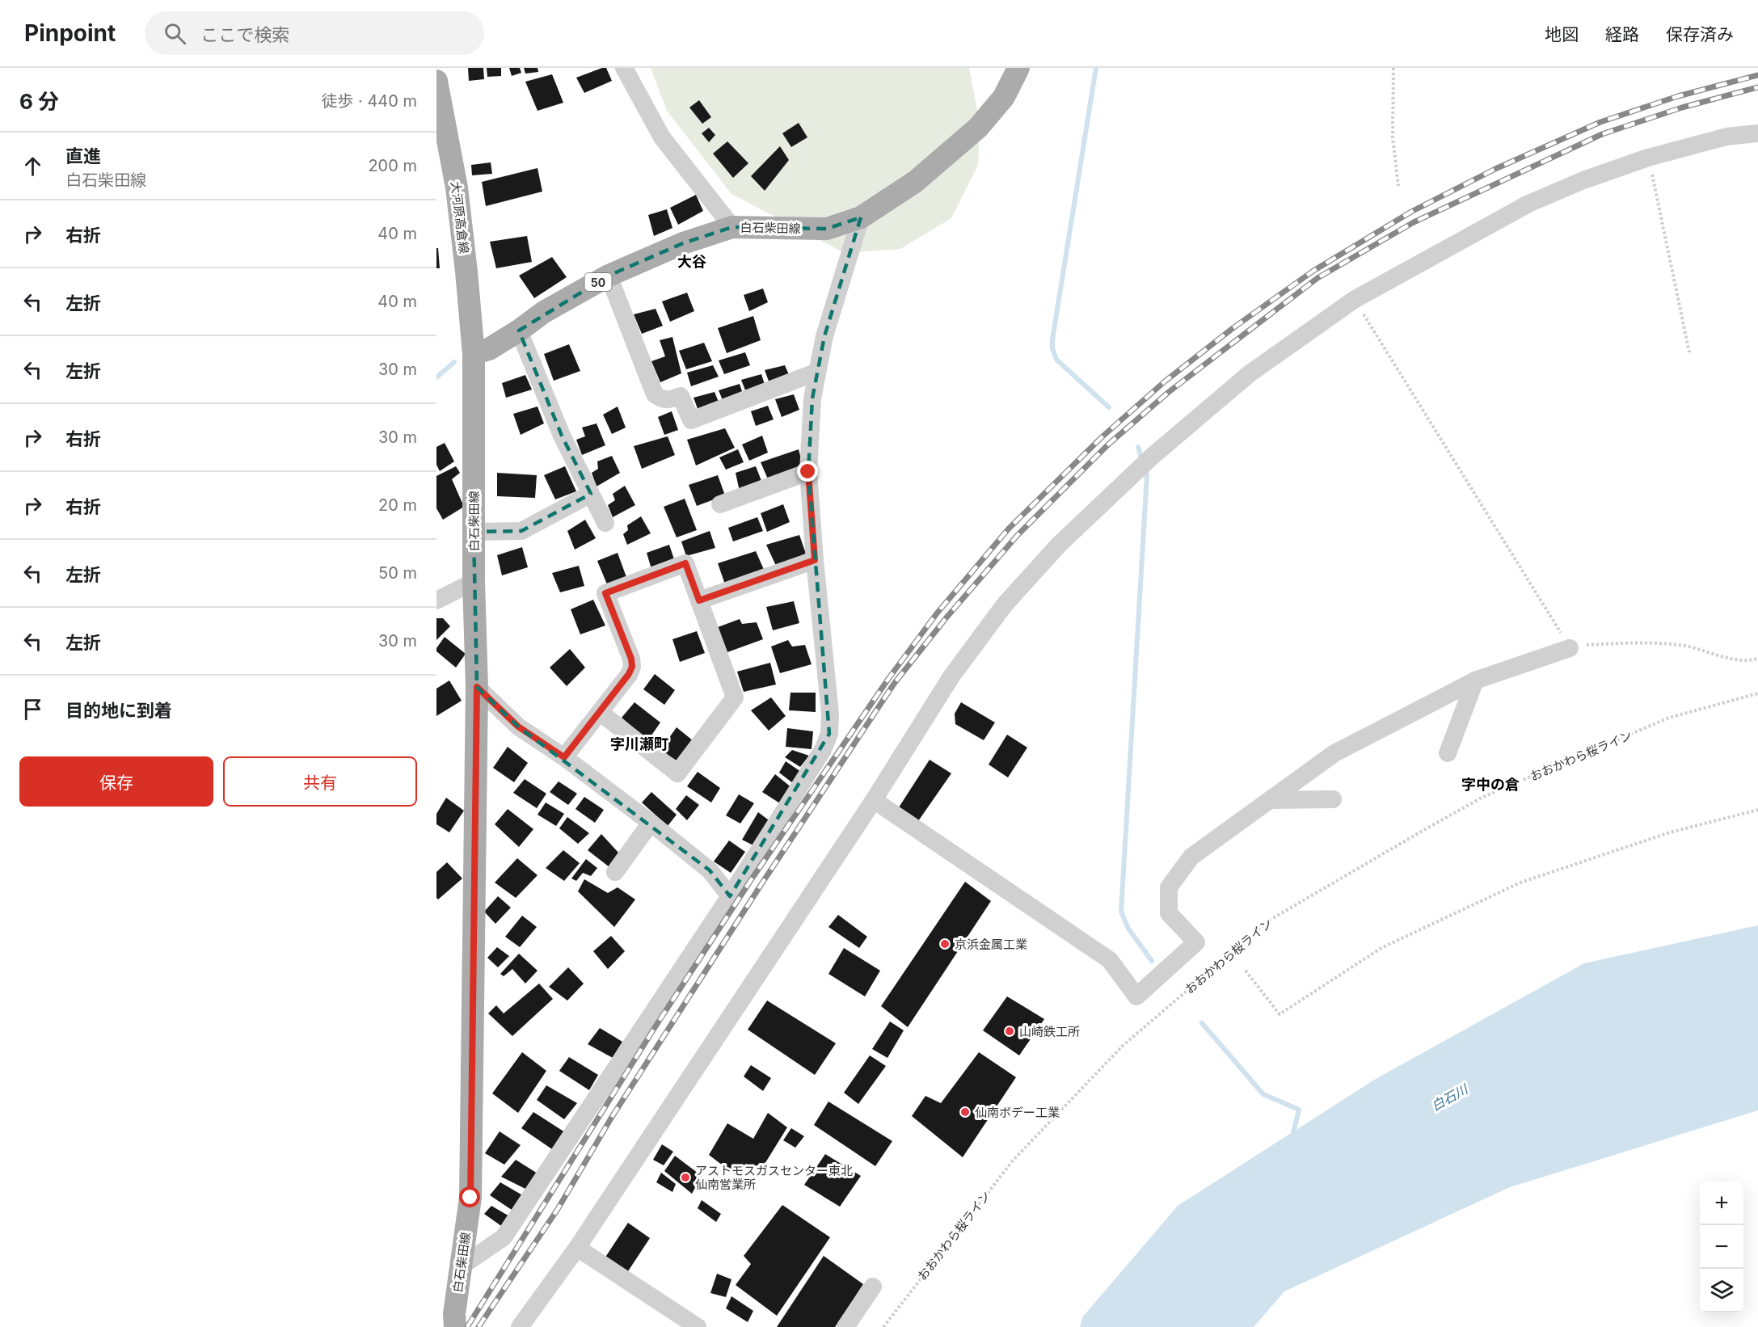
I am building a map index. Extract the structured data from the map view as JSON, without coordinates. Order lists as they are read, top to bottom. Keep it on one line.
{"streets":{"main road":["大河原高倉線","白石柴田線","50"],"path":["おおかわら桜ライン"]},"crossings":[["大河原高倉線","白石柴田線"]],"districts":["大谷","字川瀬町","字中の倉"],"water":["白石川"],"places":["京浜金属工業","山崎鉄工所","仙南ボデー工業","アストモスガスセンター東北 仙南営業所"],"page":{"header":"Pinpoint","search":"ここで検索","nav":["地図","経路","保存済み"],"heading":["6 分","徒歩 · 440 m"],"list":[["直進","白石柴田線","200 m"],["右折","40 m"],["左折","40 m"],["左折","30 m"],["右折","30 m"],["右折","20 m"],["左折","50 m"],["左折","30 m"],"目的地に到着"],"buttons":["保存","共有"],"map_buttons":["+","−"]}}
